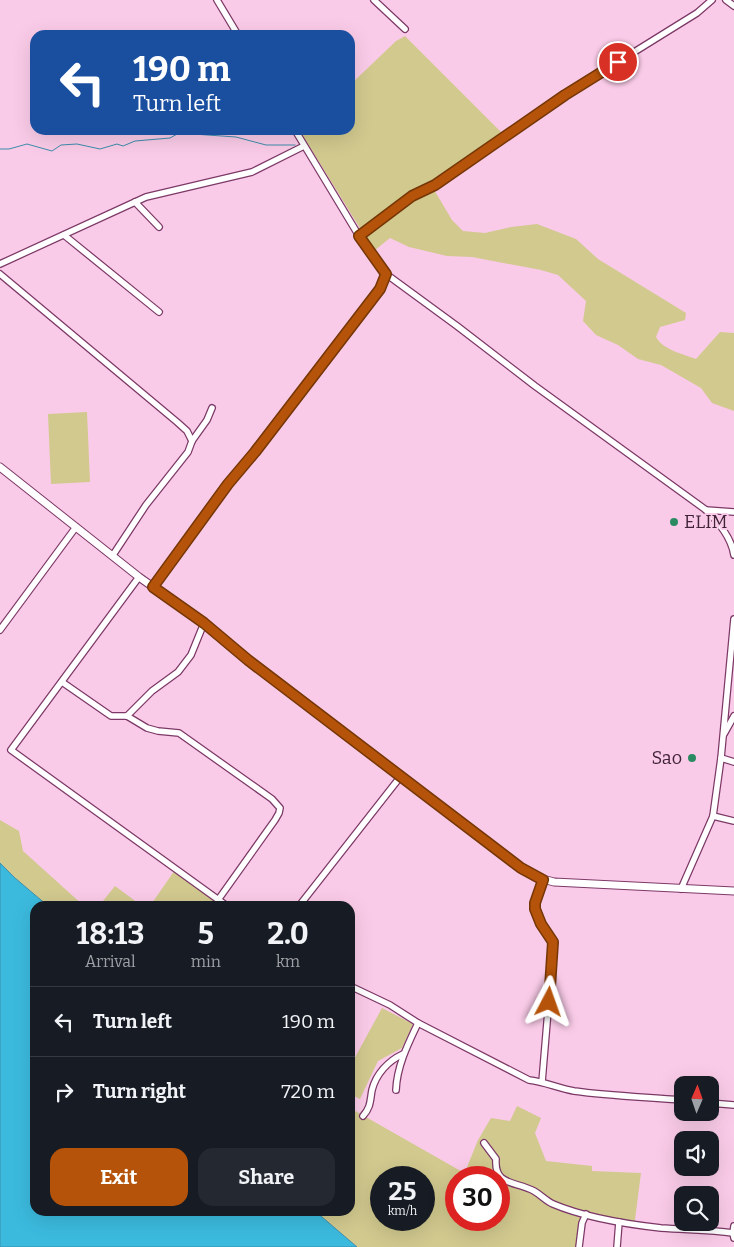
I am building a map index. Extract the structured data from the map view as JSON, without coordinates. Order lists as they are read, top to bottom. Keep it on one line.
{"places":["ELIM","Sao"],"north":"top","page":{"turn":["190 m","Turn left"],"eta":["18:13","Arrival","5","min","2.0","km"],"list":[{"name":"Turn left","value":"190 m"},{"name":"Turn right","value":"720 m"}],"buttons":["Exit","Share"],"speed":"25 km/h","limit":"30"}}
